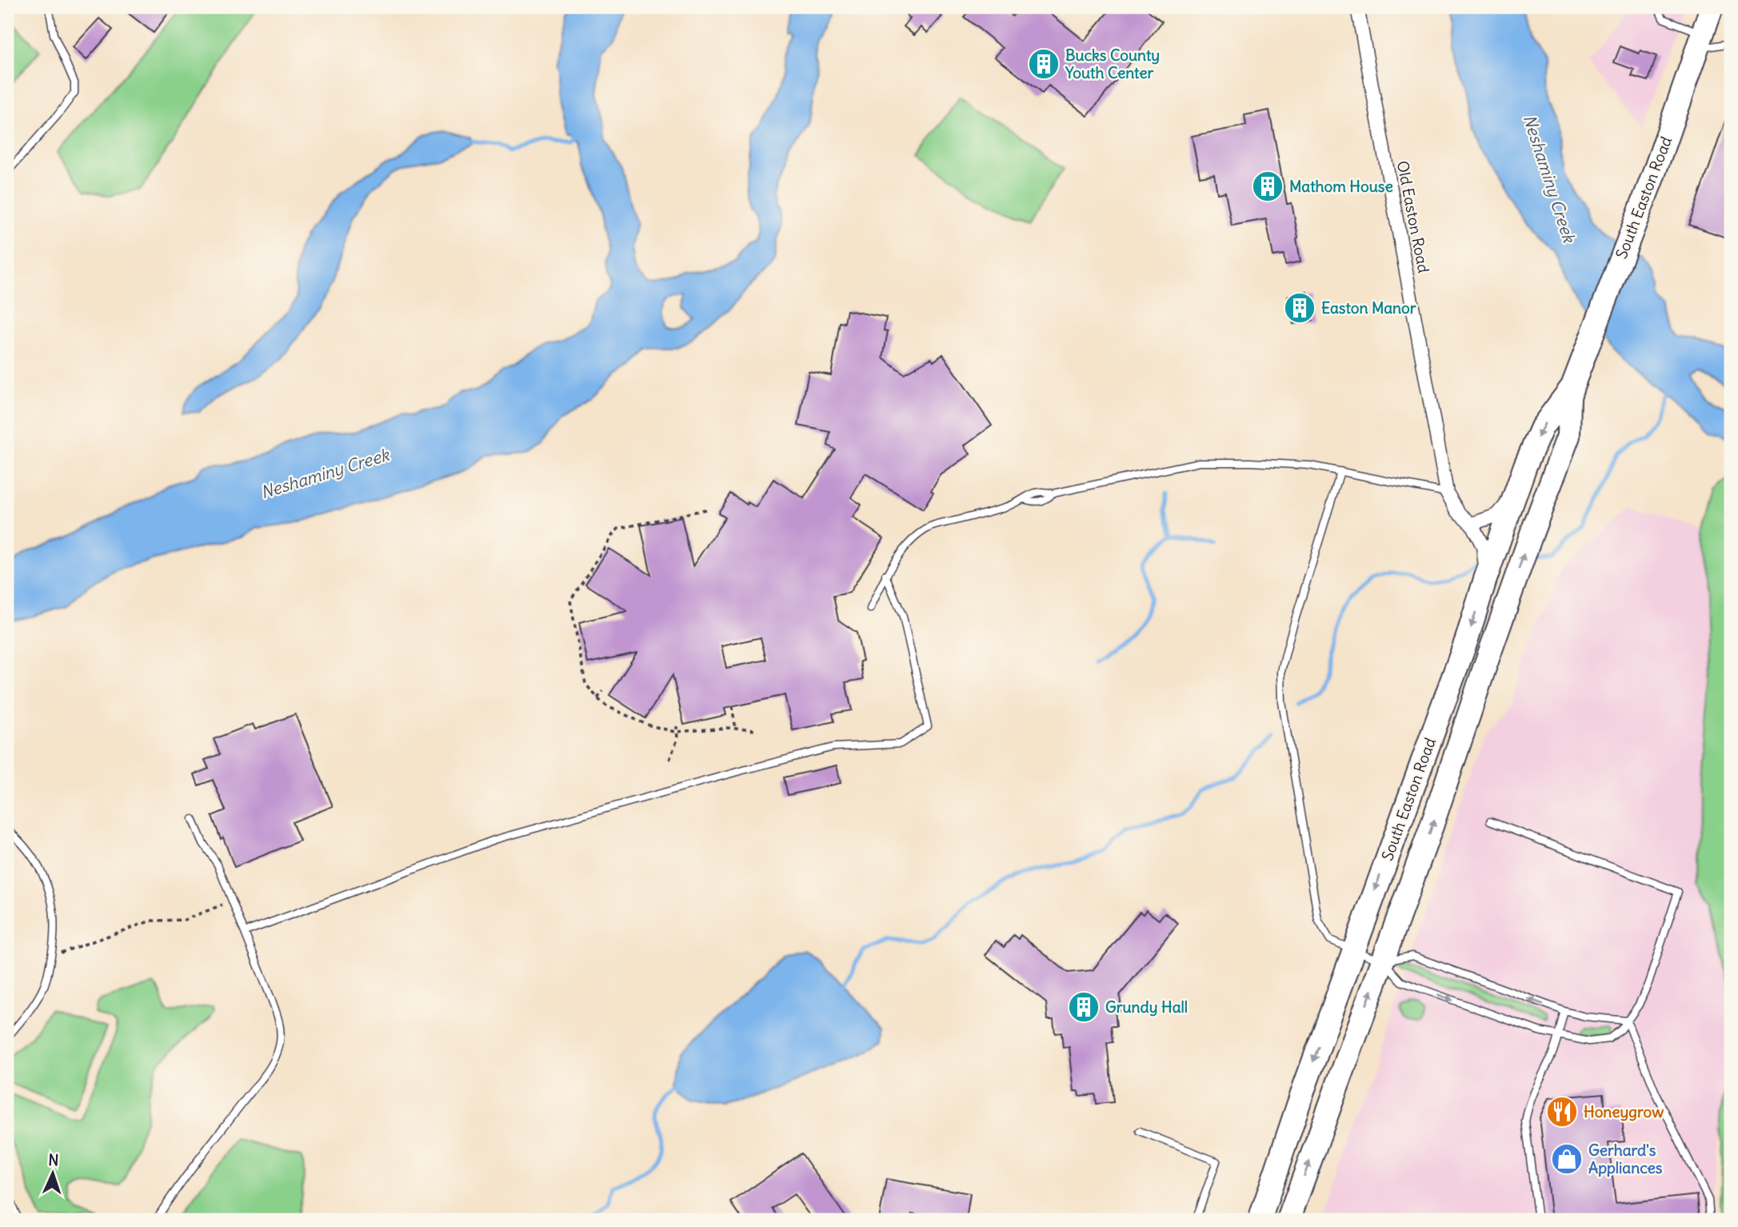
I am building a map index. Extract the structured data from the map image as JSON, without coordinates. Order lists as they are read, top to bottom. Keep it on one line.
{"streets":{"highway":["South Easton Road"],"street":["Old Easton Road"]},"crossings":[["South Easton Road","Old Easton Road"]],"water":["Neshaminy Creek"],"places":{"building":["Bucks County Youth Center","Mathom House","Easton Manor","Grundy Hall"],"restaurant":["Honeygrow"],"shop":["Gerhard's Appliances"]},"north":"top"}
